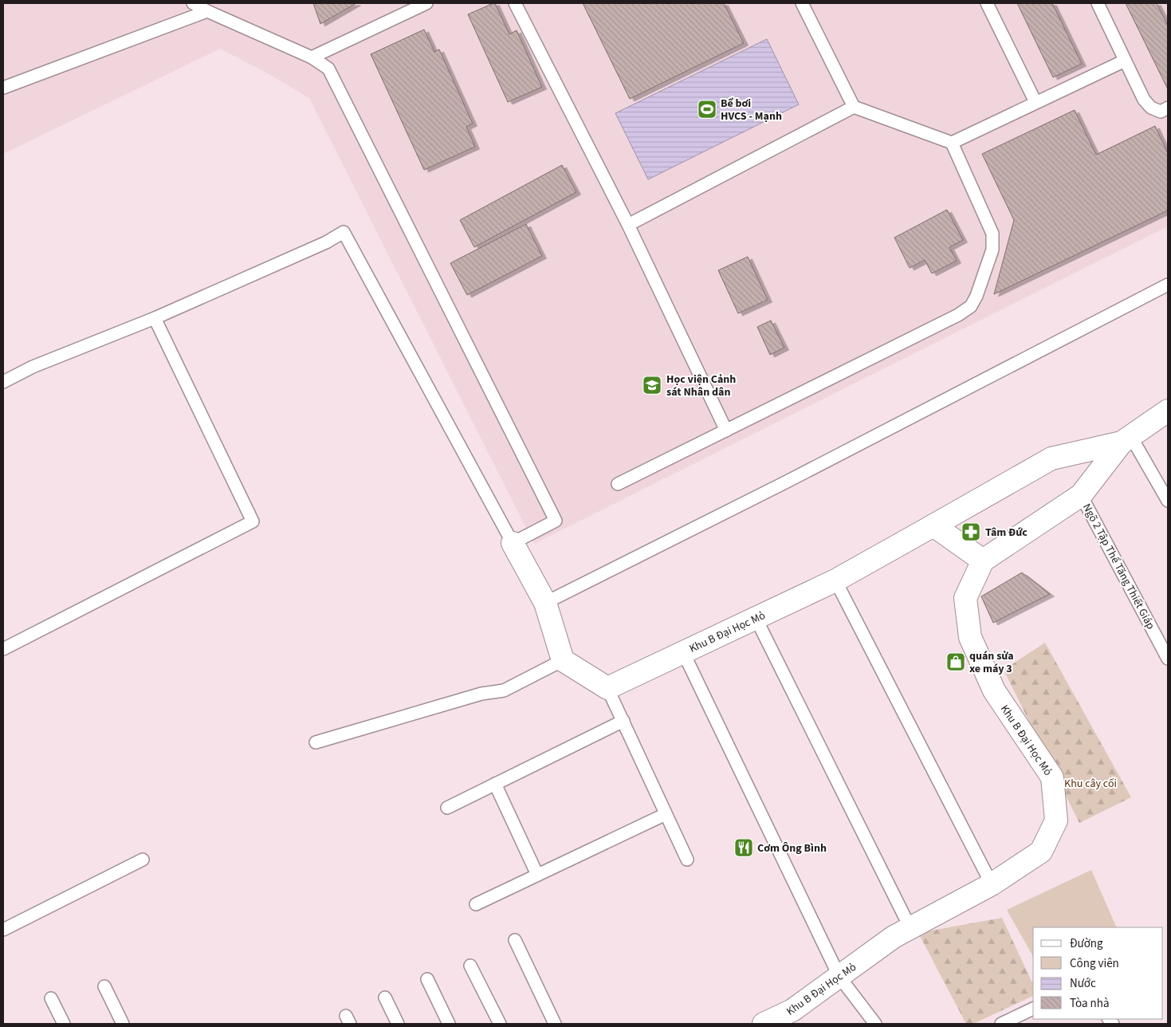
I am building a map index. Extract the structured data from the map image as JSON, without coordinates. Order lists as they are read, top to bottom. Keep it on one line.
{"streets":{"street":["Khu B Đại Học Mỏ"],"lane":["Ngõ 2 Tập Thể Tăng Thiết Giáp"]},"parks":["Khu cây cối"],"places":{"sports":["Bể bơi HVCS - Mạnh"],"school or university":["Học viện Cảnh sát Nhân dân"],"pharmacy":["Tâm Đức"],"shop":["quán sửa xe máy 3"],"restaurant":["Cơm Ông Bình"]},"legend":["Đường","Công viên","Nước","Tòa nhà"]}
